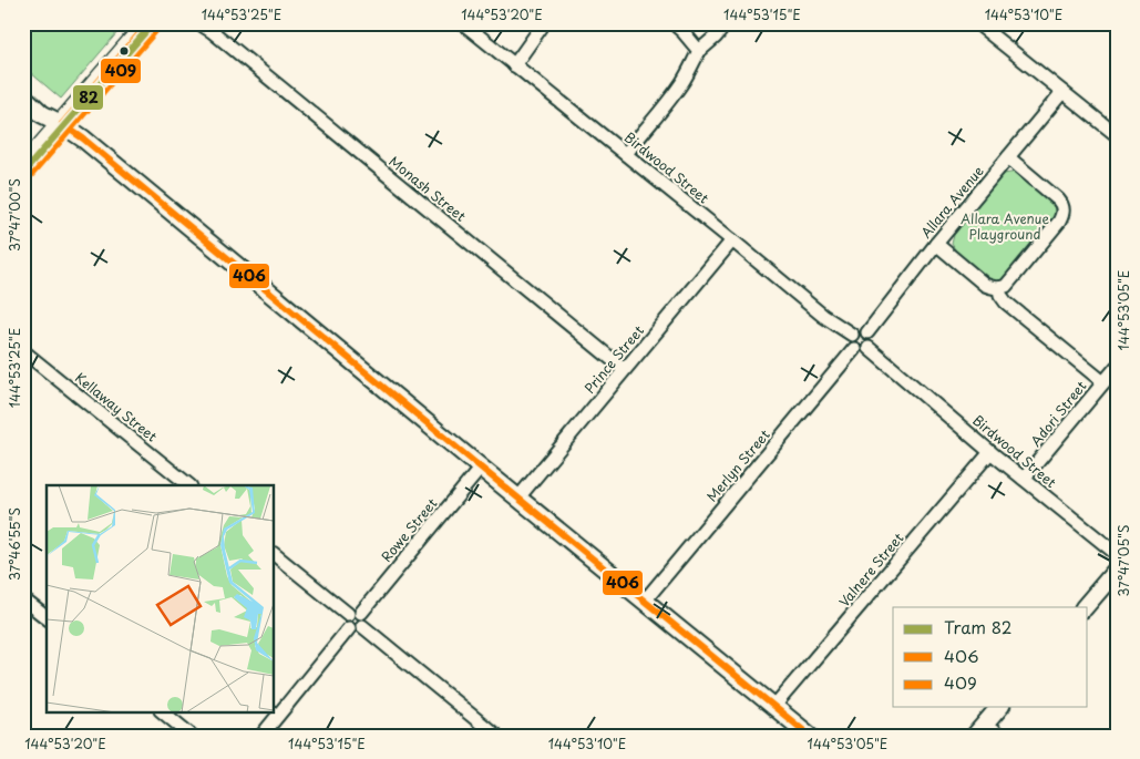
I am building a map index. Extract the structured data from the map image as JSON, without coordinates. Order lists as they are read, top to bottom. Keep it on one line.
{"streets":{"street":["Birdwood Street","Monash Street","Allara Avenue","Prince Street","Kellaway Street","Adori Street","Merlyn Street","Rowe Street","Valnere Street"]},"crossings":[["Birdwood Street","Allara Avenue"],["Birdwood Street","Prince Street"],["Birdwood Street","Adori Street"],["Birdwood Street","Merlyn Street"],["Birdwood Street","Valnere Street"],["Monash Street","Prince Street"],["Allara Avenue","Merlyn Street"]],"parks":["Allara Avenue Playground"],"lines":["tram line 82","transit line 406","transit line 409"],"legend":["Tram 82","406","409"],"coordinates":["144°53'25\"E","144°53'20\"E","144°53'15\"E","144°53'10\"E","37°47'00\"S","144°53'05\"E","37°46'55\"S","37°47'05\"S"]}
